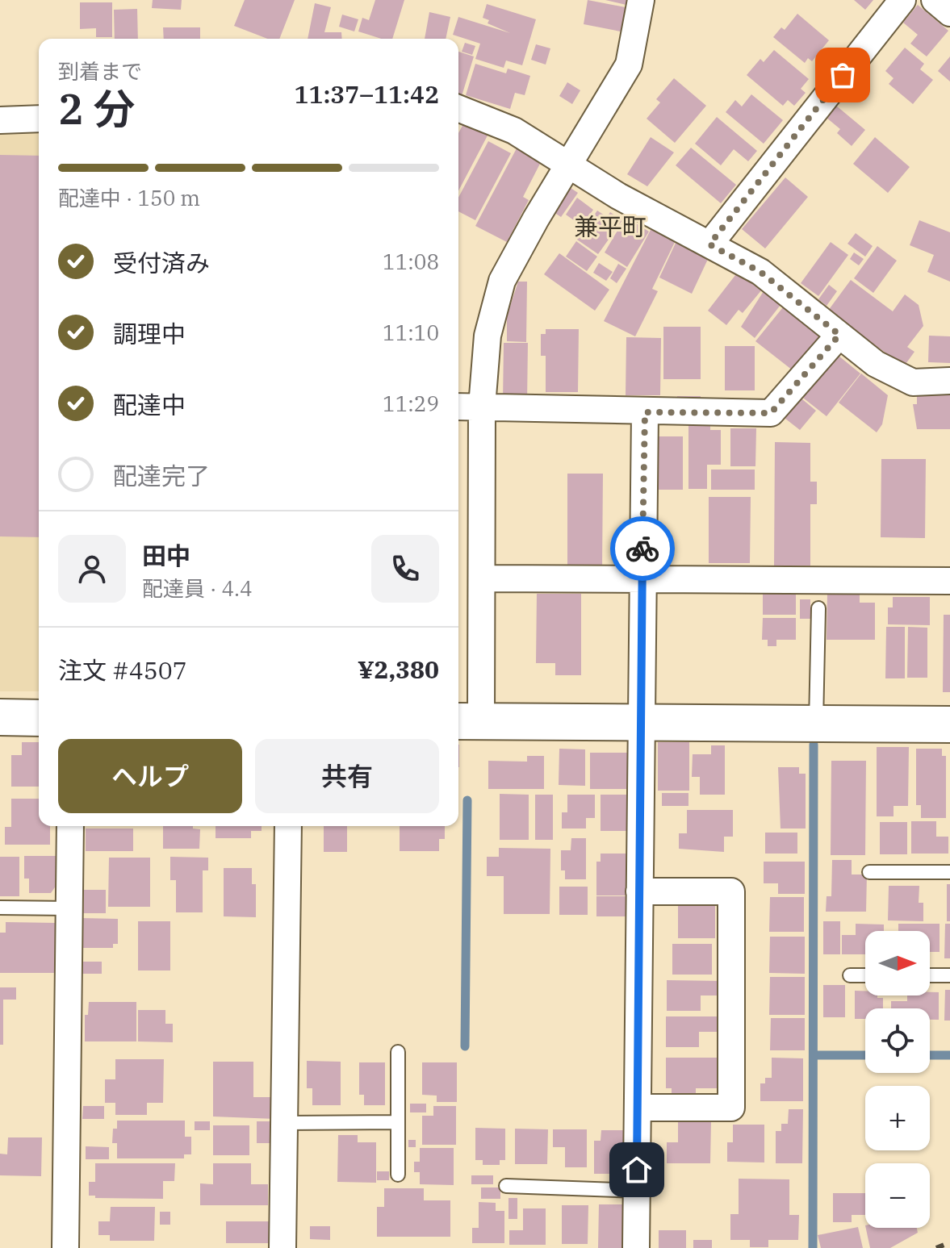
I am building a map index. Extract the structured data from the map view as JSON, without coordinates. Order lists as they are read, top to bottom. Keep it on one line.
{"districts":["兼平町"],"north":"right","page":{"heading":["2 分","到着まで","11:37–11:42"],"panel":["田中","配達員 · 4.4","注文 #4507","¥2,380"],"bar":"配達中 · 150 m","list":[["受付済み","11:08"],["調理中","11:10"],["配達中","11:29"],"配達完了"],"buttons":["ヘルプ","共有"],"map_buttons":["+","−"]}}
